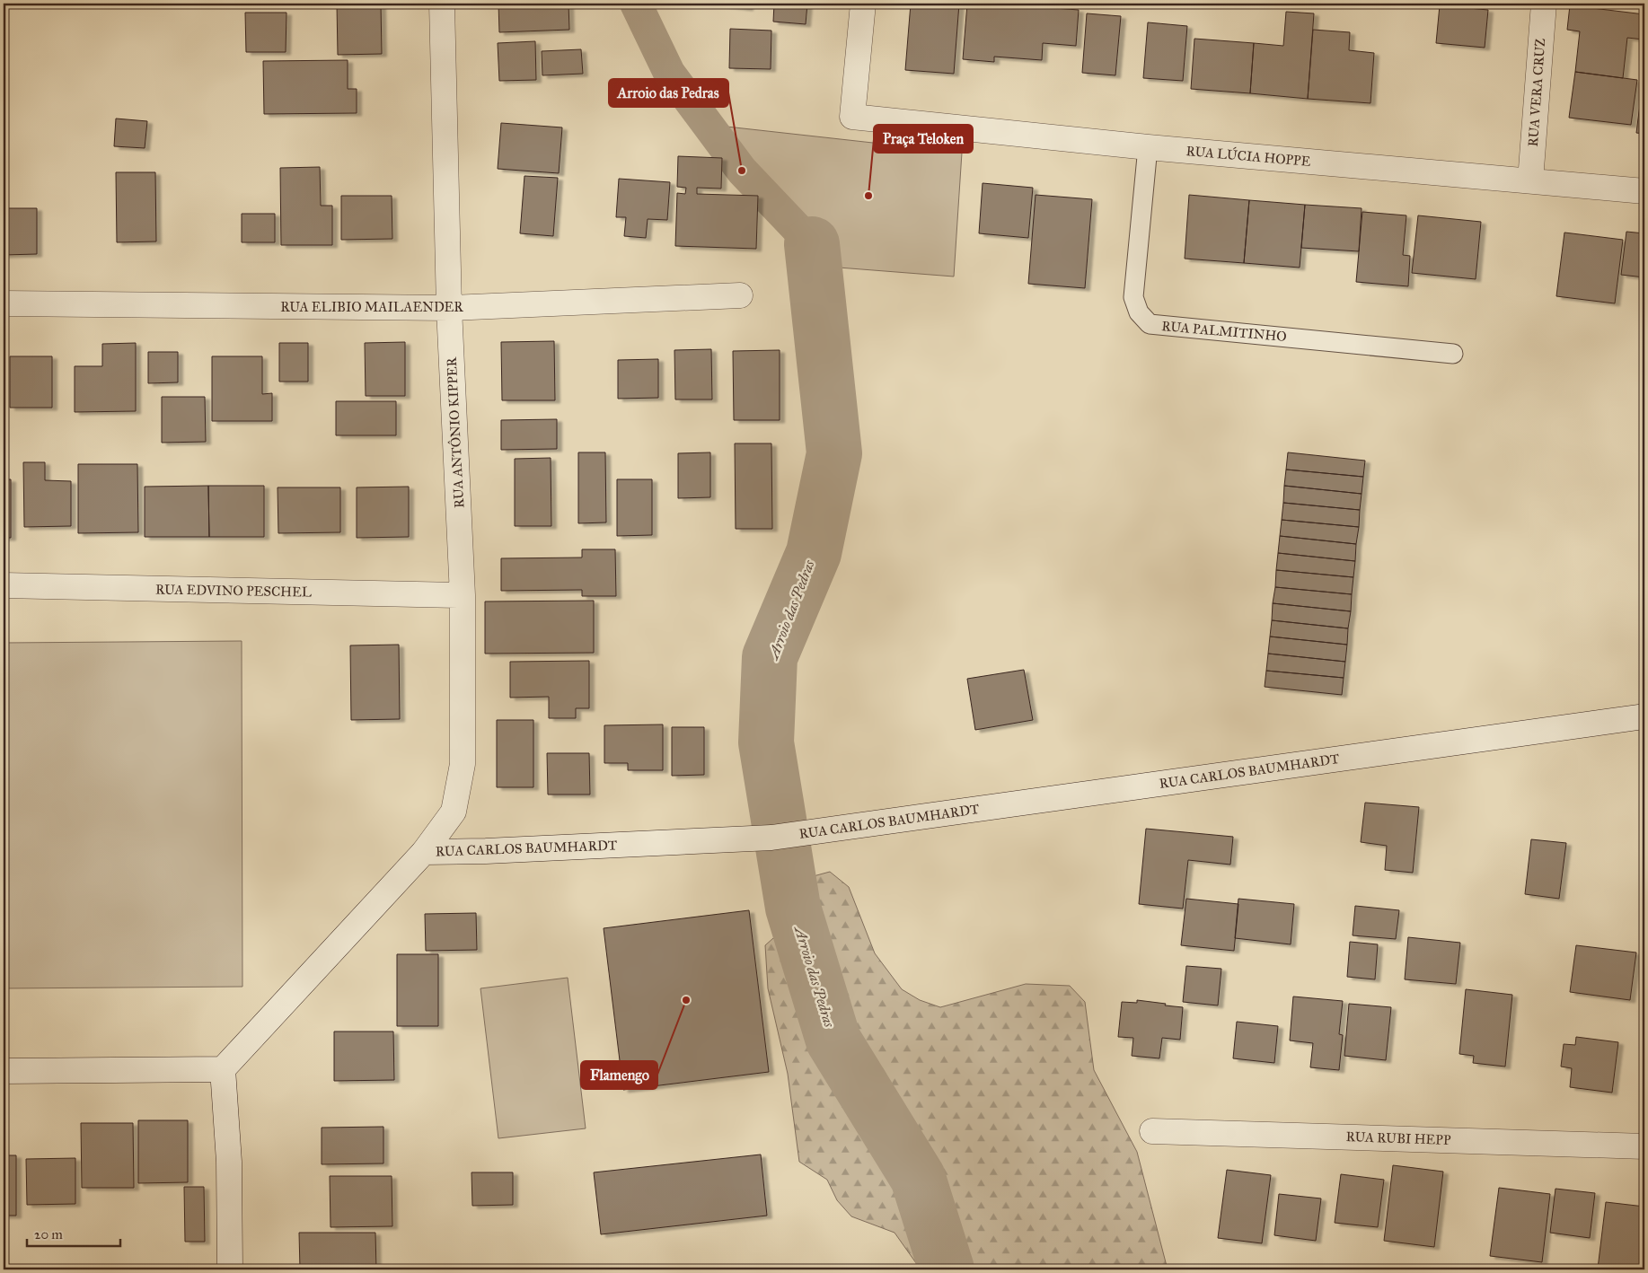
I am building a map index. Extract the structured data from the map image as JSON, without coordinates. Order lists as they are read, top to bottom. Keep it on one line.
{"streets":{"street":["RUA VERA CRUZ","RUA LÚCIA HOPPE","RUA ELIBIO MAILAENDER","RUA ANTÔNIO KIPPER","RUA EDVINO PESCHEL","RUA CARLOS BAUMHARDT","RUA RUBI HEPP"],"lane":["RUA PALMITINHO"]},"crossings":[["RUA VERA CRUZ","RUA LÚCIA HOPPE"],["RUA LÚCIA HOPPE","RUA PALMITINHO"],["RUA ELIBIO MAILAENDER","RUA ANTÔNIO KIPPER"],["RUA ANTÔNIO KIPPER","RUA EDVINO PESCHEL"],["RUA ANTÔNIO KIPPER","RUA CARLOS BAUMHARDT"]],"water":["Arroio das Pedras"],"places":["Arroio das Pedras","Praça Teloken","Flamengo"],"scale_bar":"20 m"}
